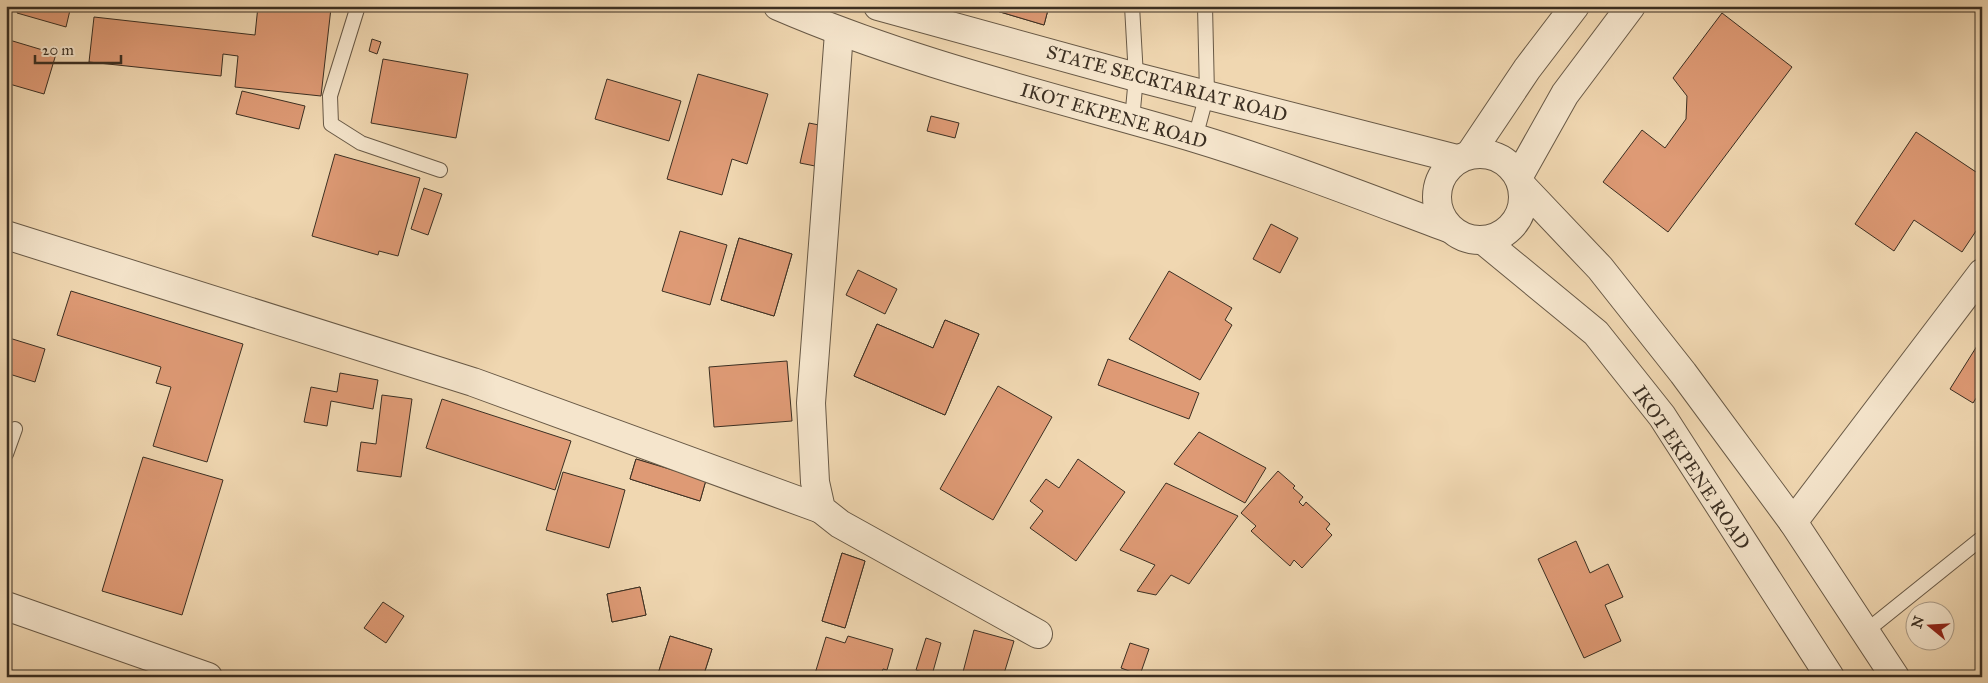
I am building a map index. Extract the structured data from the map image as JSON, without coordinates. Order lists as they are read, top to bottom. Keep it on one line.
{"streets":{"street":["STATE SECRTARIAT ROAD","IKOT EKPENE ROAD"]},"crossings":[["STATE SECRTARIAT ROAD","IKOT EKPENE ROAD"]],"scale_bar":"20 m","north":"left"}
